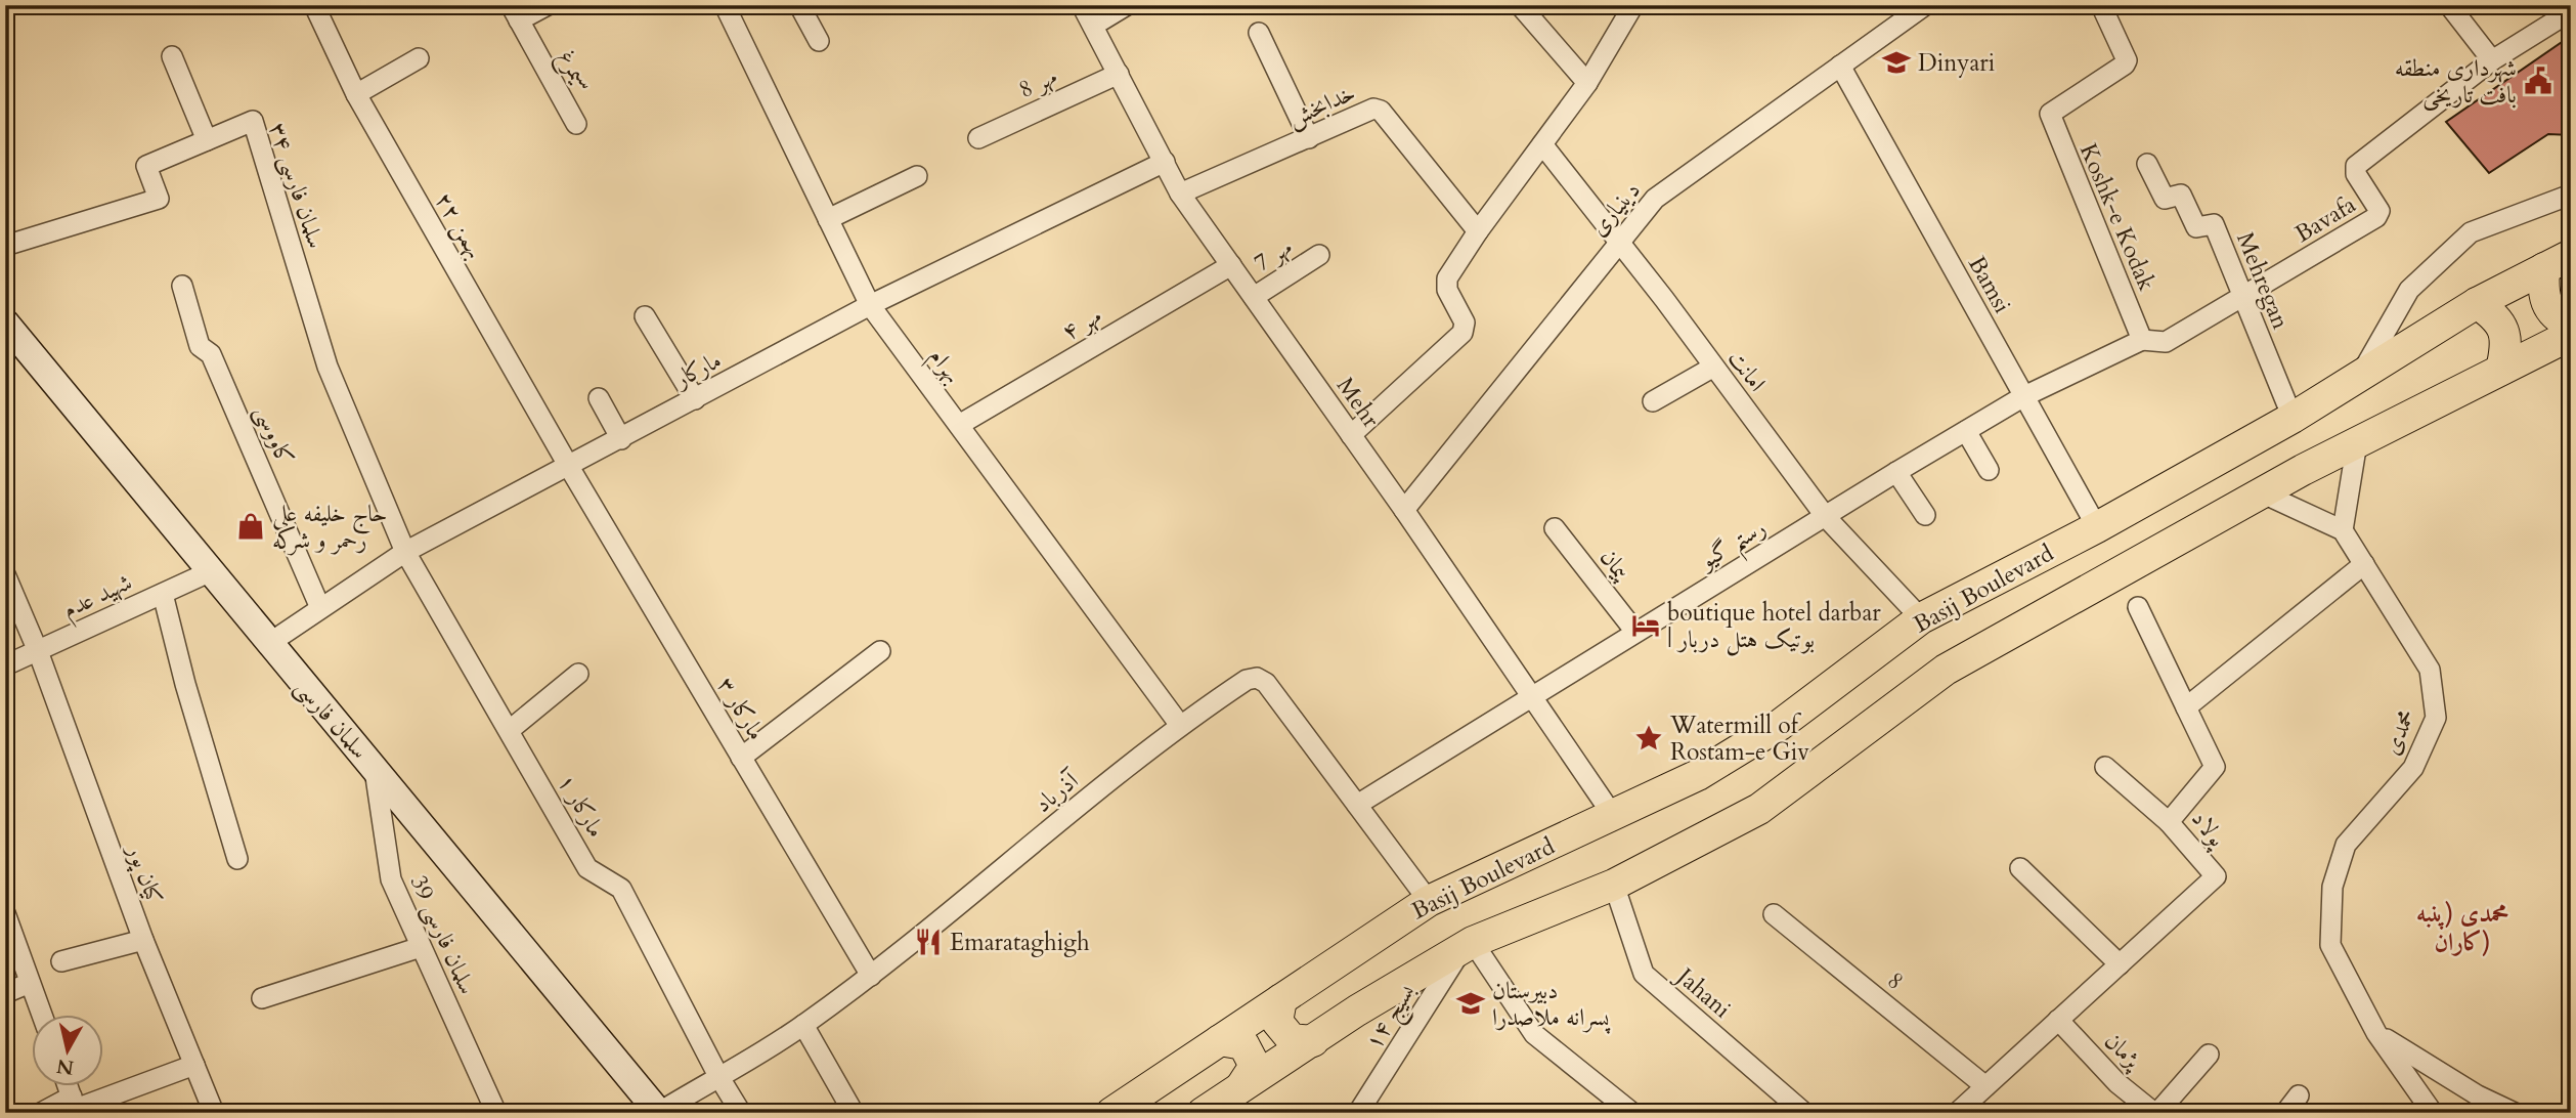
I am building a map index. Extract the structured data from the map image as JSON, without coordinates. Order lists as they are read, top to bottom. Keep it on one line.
{"streets":{"main road":["Basij Boulevard","سلمان فارسی"],"street":["سیمرغ","مهر 8","خدابخش","سلمان فارسی ۳۴","دینیاری","Koshk-e Kodak","Bavafa","۲۲ بهمن","مهر 7","Mehregan","Bamsi","مهر ۴","بهرام","مارکار","امانت","Mehr","کاووسی","رستم گیو","پیمان","شهید عدم","مارکار ۳","محمدی","آذرباد","مارکار ۱","پولاد","کیان پور","سلمان فارسی 39","8","Jahani","بسیج ۱۴","پژمان"]},"crossings":[["مهر 8","Mehr"],["خدابخش","Mehr"],["سلمان فارسی ۳۴","مارکار"],["سلمان فارسی ۳۴","مارکار ۱"],["دینیاری","Bamsi"],["دینیاری","امانت"],["دینیاری","Mehr"],["Koshk-e Kodak","رستم گیو"],["Bavafa","Mehregan"],["Bavafa","رستم گیو"],["۲۲ بهمن","مارکار"],["۲۲ بهمن","مارکار ۳"],["مهر 7","Mehr"],["Mehregan","رستم گیو"],["Mehregan","Basij Boulevard"],["Bamsi","رستم گیو"],["Bamsi","Basij Boulevard"],["مهر ۴","بهرام"],["مهر ۴","Mehr"],["بهرام","مارکار"],["بهرام","آذرباد"],["مارکار","Mehr"],["مارکار","کاووسی"],["مارکار","مارکار ۳"],["مارکار","سلمان فارسی"],["مارکار","مارکار ۱"],["امانت","رستم گیو"],["امانت","Basij Boulevard"],["Mehr","رستم گیو"],["Mehr","Basij Boulevard"],["رستم گیو","پیمان"],["رستم گیو","آذرباد"],["Basij Boulevard","آذرباد"],["شهید عدم","سلمان فارسی"],["شهید عدم","کیان پور"],["مارکار ۳","آذرباد"],["سلمان فارسی","آذرباد"],["سلمان فارسی","سلمان فارسی 39"],["آذرباد","مارکار ۱"],["پولاد","8"],["پولاد","پژمان"]],"districts":["محمدی (پنبه کاران)"],"places":{"school or university":["Dinyari","دبیرستان پسرانه ملاصدرا"],"public building":["شهرداری منطقه بافت تاریخی"],"shop":["حاج خلیفه علی رحمر و شرکه"],"hotel":["boutique hotel darbar | بوتیک هتل دربار"],"place":["Watermill of Rostam-e Giv"],"restaurant":["Emarataghigh"]},"north":"bottom"}
